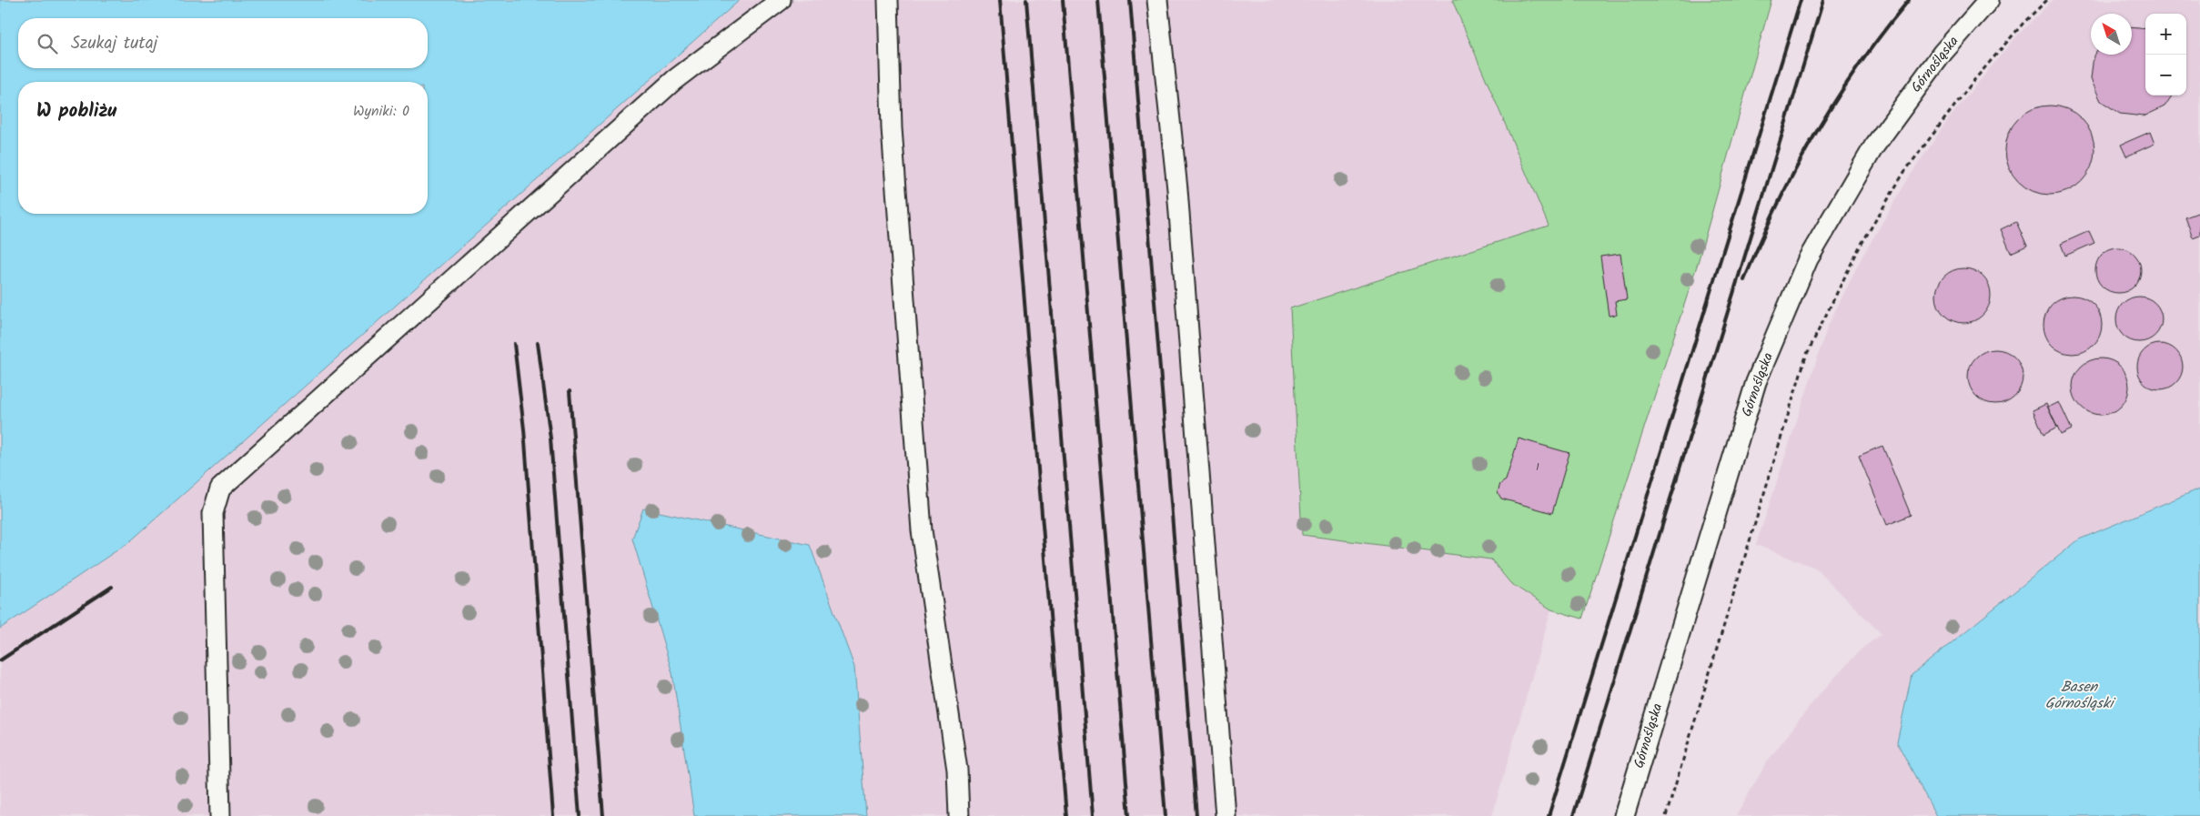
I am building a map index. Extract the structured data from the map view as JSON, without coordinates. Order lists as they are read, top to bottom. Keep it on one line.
{"streets":{"lane":["Górnośląska"]},"water":["Basen Górnośląski"],"house_numbers":["1"],"north":"top left","page":{"map_buttons":["+","−"],"search":"Szukaj tutaj","heading":["W pobliżu","Wyniki: 0"]}}
